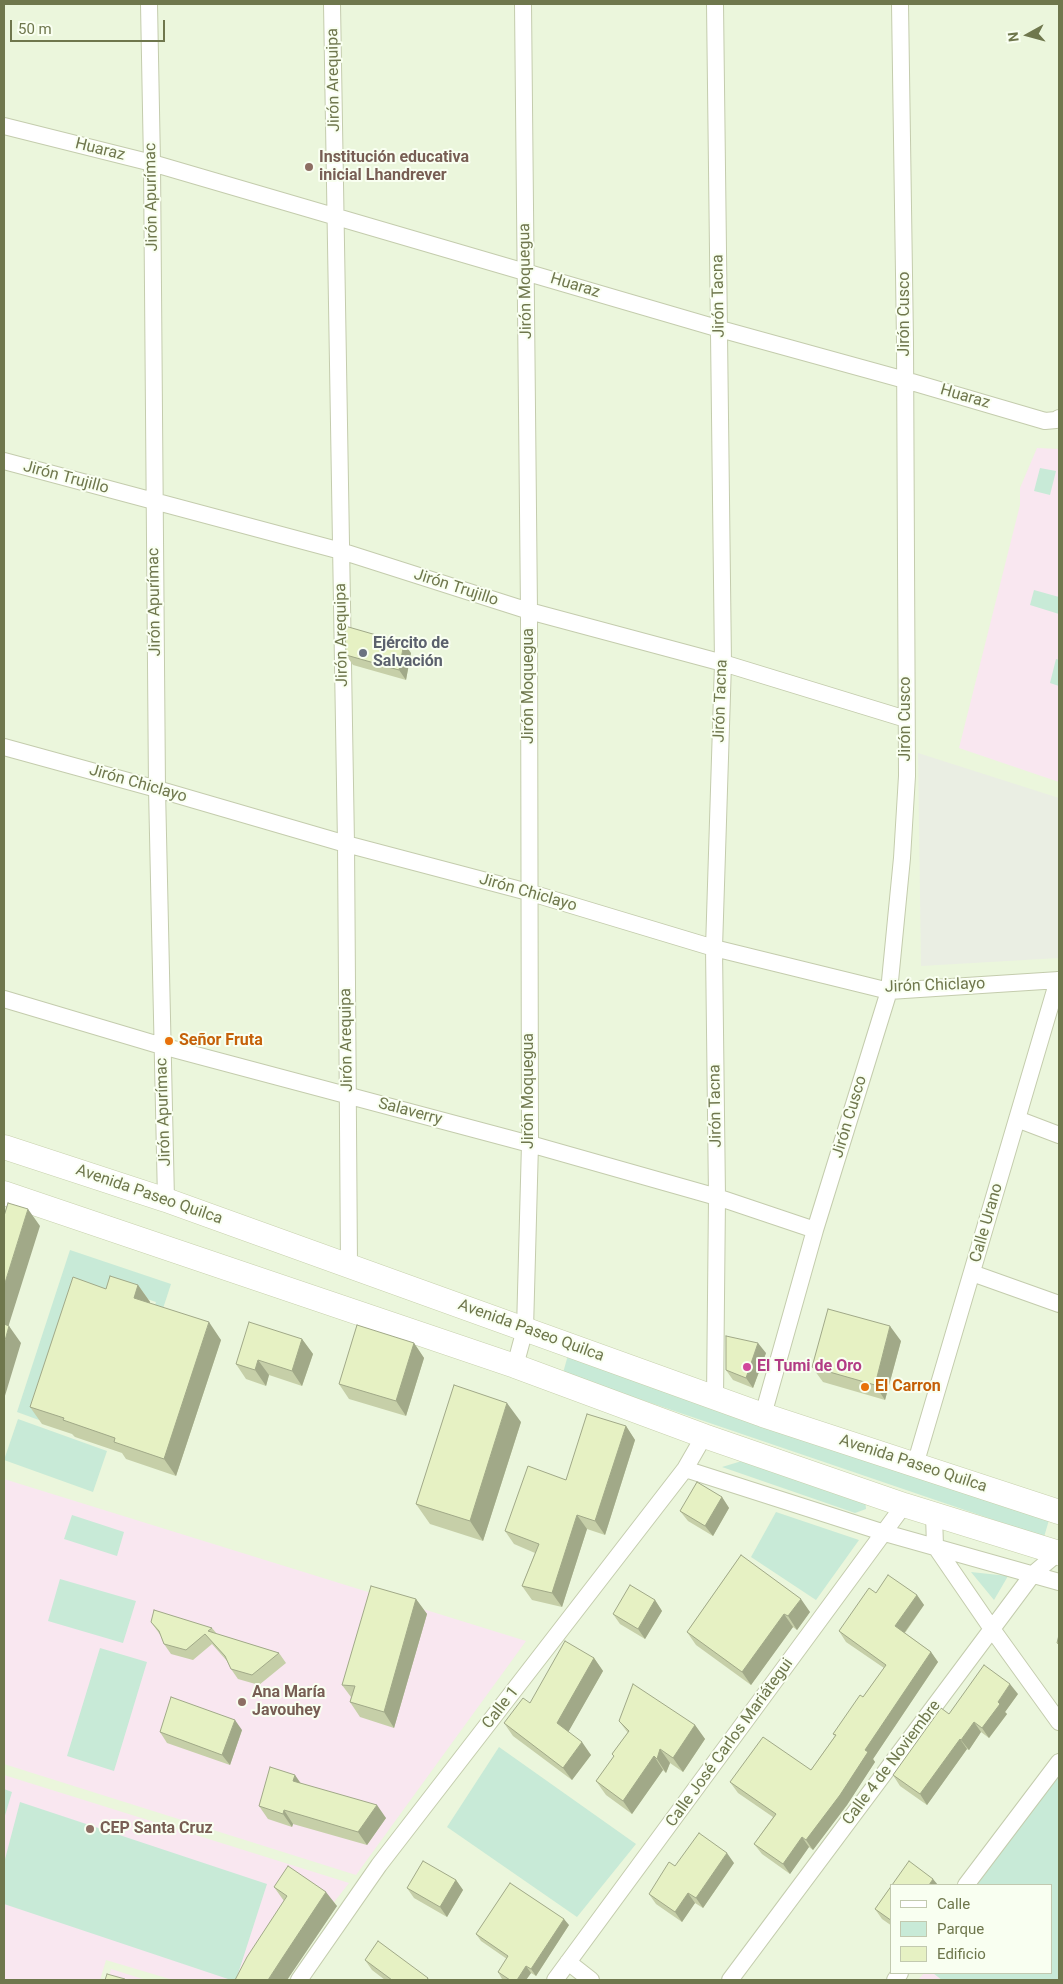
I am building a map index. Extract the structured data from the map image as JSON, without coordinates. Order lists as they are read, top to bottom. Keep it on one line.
{"streets":{"main road":["Avenida Paseo Quilca"],"street":["Jirón Arequipa","Huaraz","Jirón Apurímac","Jirón Moquegua","Jirón Tacna","Jirón Cusco","Jirón Trujillo","Jirón Chiclayo","Salaverry","Calle Urano","Calle 1","Calle José Carlos Mariátegui","Calle 4 de Noviembre"]},"crossings":[["Jirón Arequipa","Huaraz"],["Jirón Arequipa","Jirón Trujillo"],["Jirón Arequipa","Jirón Chiclayo"],["Jirón Arequipa","Salaverry"],["Jirón Arequipa","Avenida Paseo Quilca"],["Huaraz","Jirón Apurímac"],["Huaraz","Jirón Moquegua"],["Huaraz","Jirón Tacna"],["Huaraz","Jirón Cusco"],["Jirón Apurímac","Jirón Trujillo"],["Jirón Apurímac","Jirón Chiclayo"],["Jirón Apurímac","Salaverry"],["Jirón Apurímac","Avenida Paseo Quilca"],["Jirón Moquegua","Jirón Trujillo"],["Jirón Moquegua","Jirón Chiclayo"],["Jirón Moquegua","Salaverry"],["Jirón Moquegua","Avenida Paseo Quilca"],["Jirón Tacna","Jirón Trujillo"],["Jirón Tacna","Jirón Chiclayo"],["Jirón Tacna","Salaverry"],["Jirón Tacna","Avenida Paseo Quilca"],["Jirón Cusco","Jirón Trujillo"],["Jirón Cusco","Jirón Chiclayo"],["Jirón Cusco","Salaverry"],["Jirón Cusco","Avenida Paseo Quilca"],["Jirón Chiclayo","Calle Urano"],["Avenida Paseo Quilca","Calle Urano"]],"places":["Institución educativa inicial Lhandrever","Ejército de Salvación","Señor Fruta","El Tumi de Oro","El Carron","Ana María Javouhey","CEP Santa Cruz"],"legend":["Calle","Parque","Edificio"],"scale_bar":"50 m","north":"left"}
